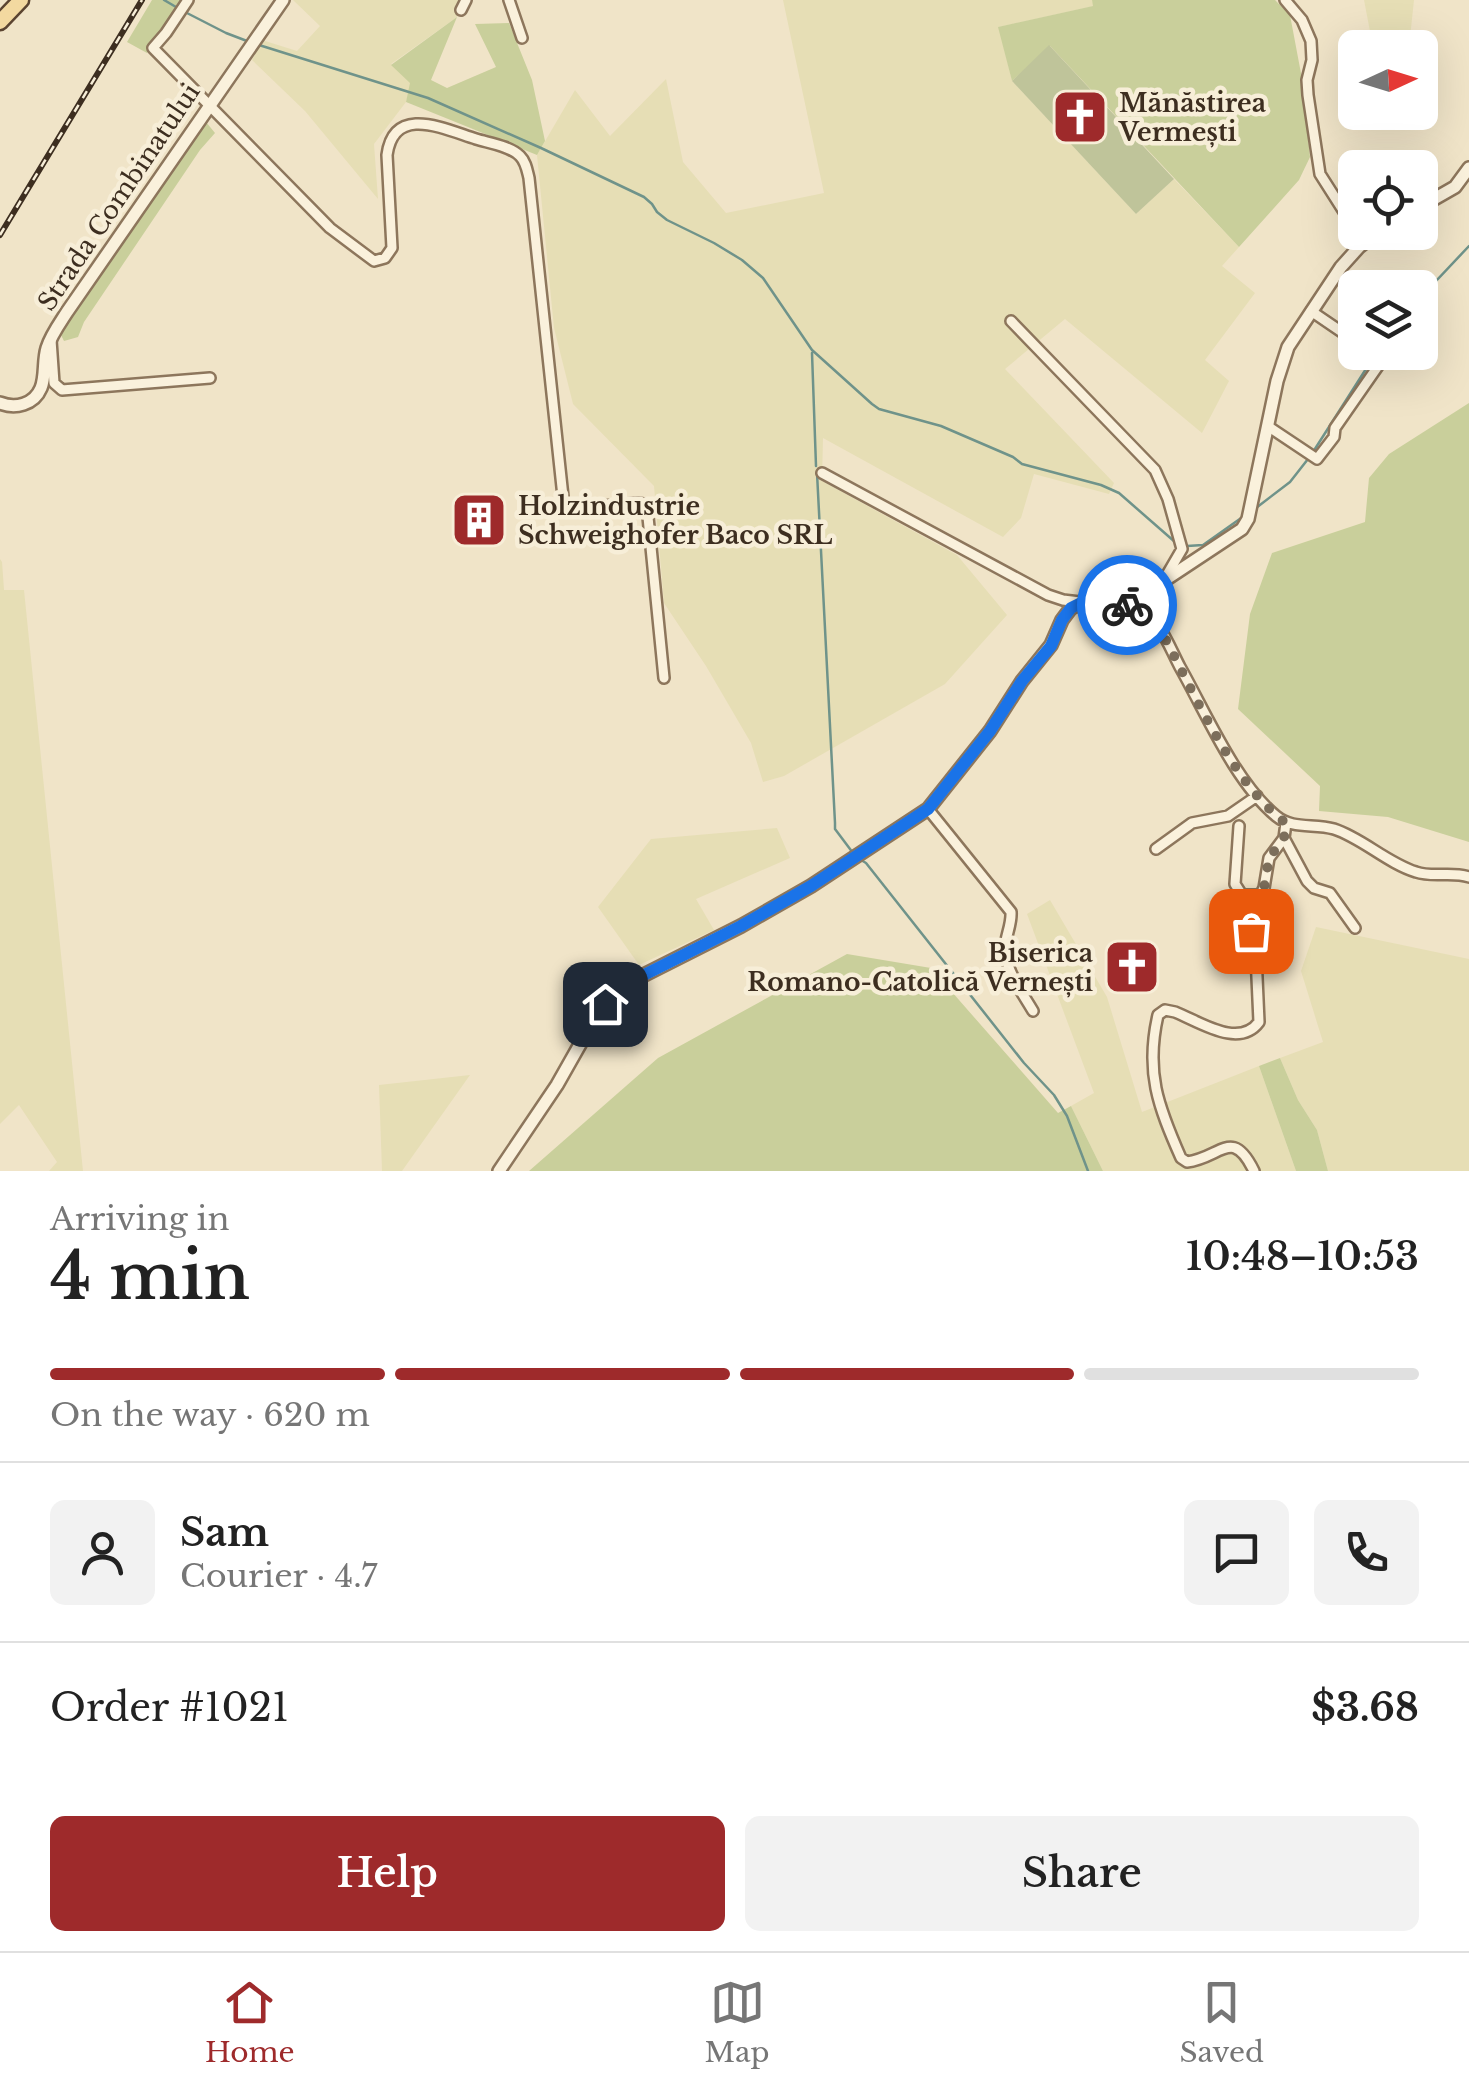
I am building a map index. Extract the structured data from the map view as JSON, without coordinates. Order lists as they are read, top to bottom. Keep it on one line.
{"streets":{"street":["Strada Combinatului"]},"places":{"church":["Mănăstirea Vermești","Biserica Romano-Catolică Vernești"],"building":["Holzindustrie Schweighofer Baco SRL"]},"north":"right","page":{"heading":["4 min","Arriving in","10:48–10:53"],"panel":["Sam","Courier · 4.7","Order #1021","$3.68"],"bar":"On the way · 620 m","buttons":["Help","Share"],"tabs":["Home","Map","Saved"]}}
